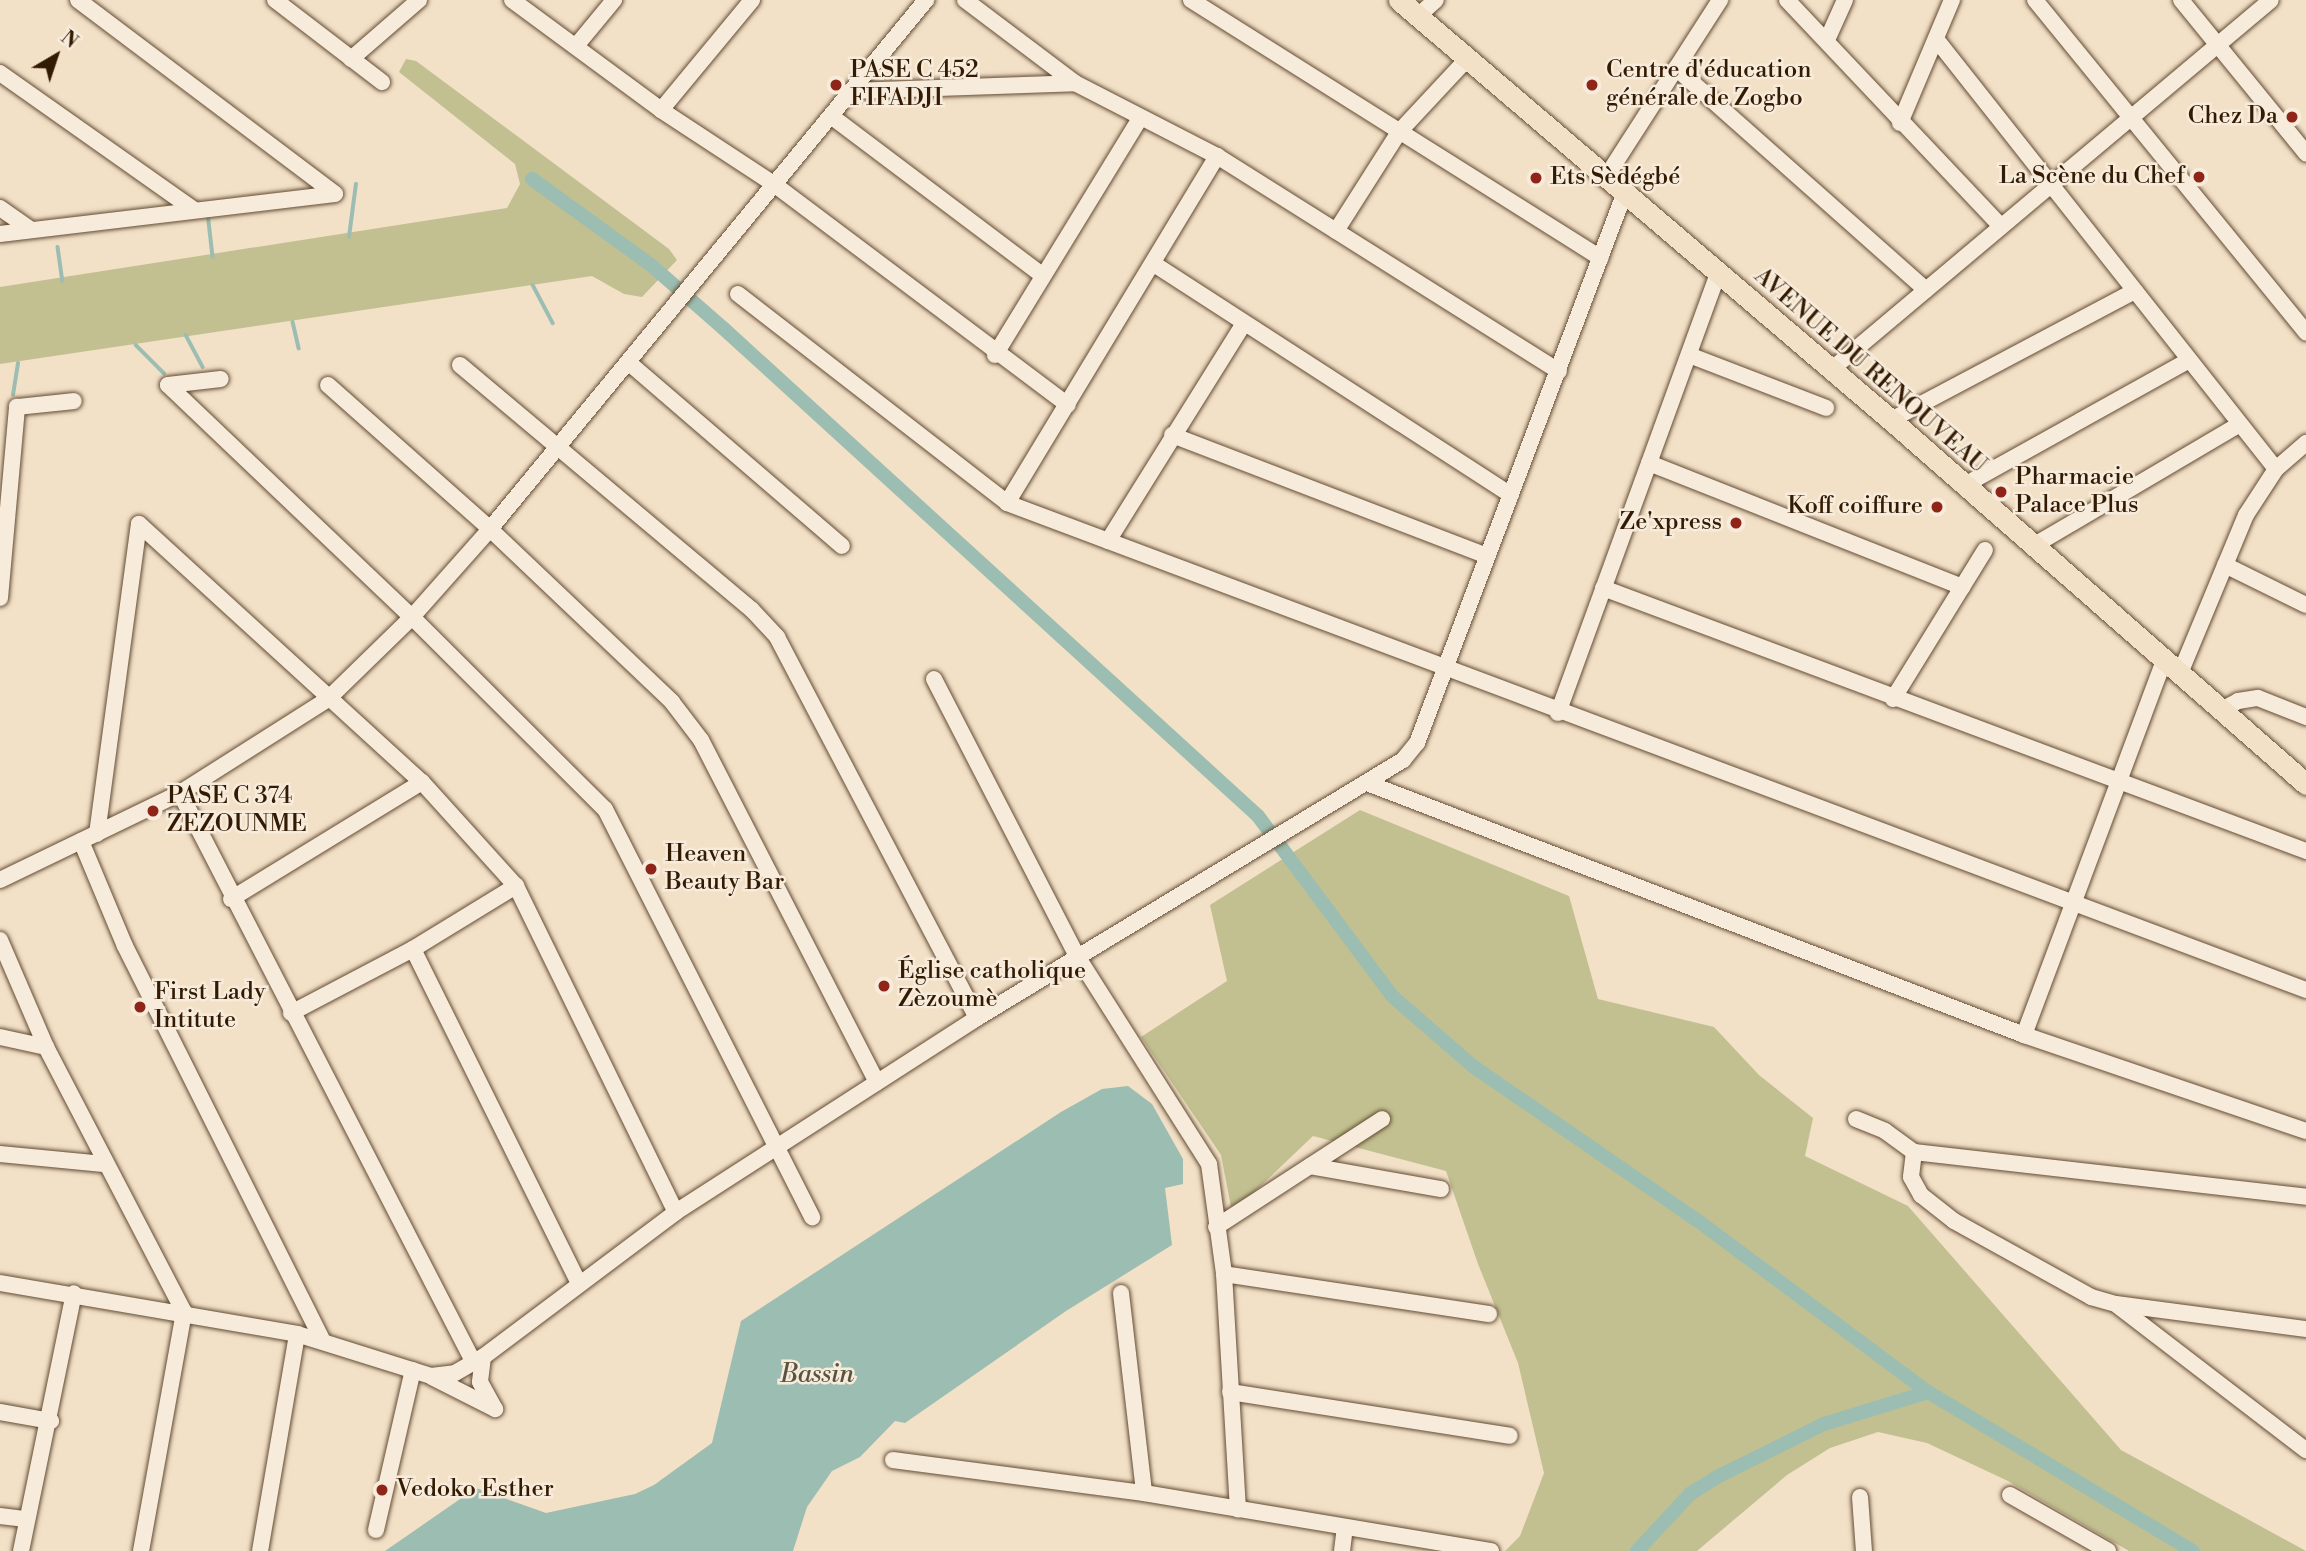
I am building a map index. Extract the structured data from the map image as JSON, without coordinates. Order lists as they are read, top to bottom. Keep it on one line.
{"streets":{"main road":["AVENUE DU RENOUVEAU"]},"water":["Bassin"],"places":["PASE C 452 FIFADJI","Centre d'éducation générale de Zogbo","Chez Da","La Scène du Chef","Ets Sèdégbé","Pharmacie Palace Plus","Koff coiffure","Ze'xpress","PASE C 374 ZEZOUNME","Heaven Beauty Bar","Église catholique Zèzoumè","First Lady Intitute","Vedoko Esther"],"north":"top right"}
